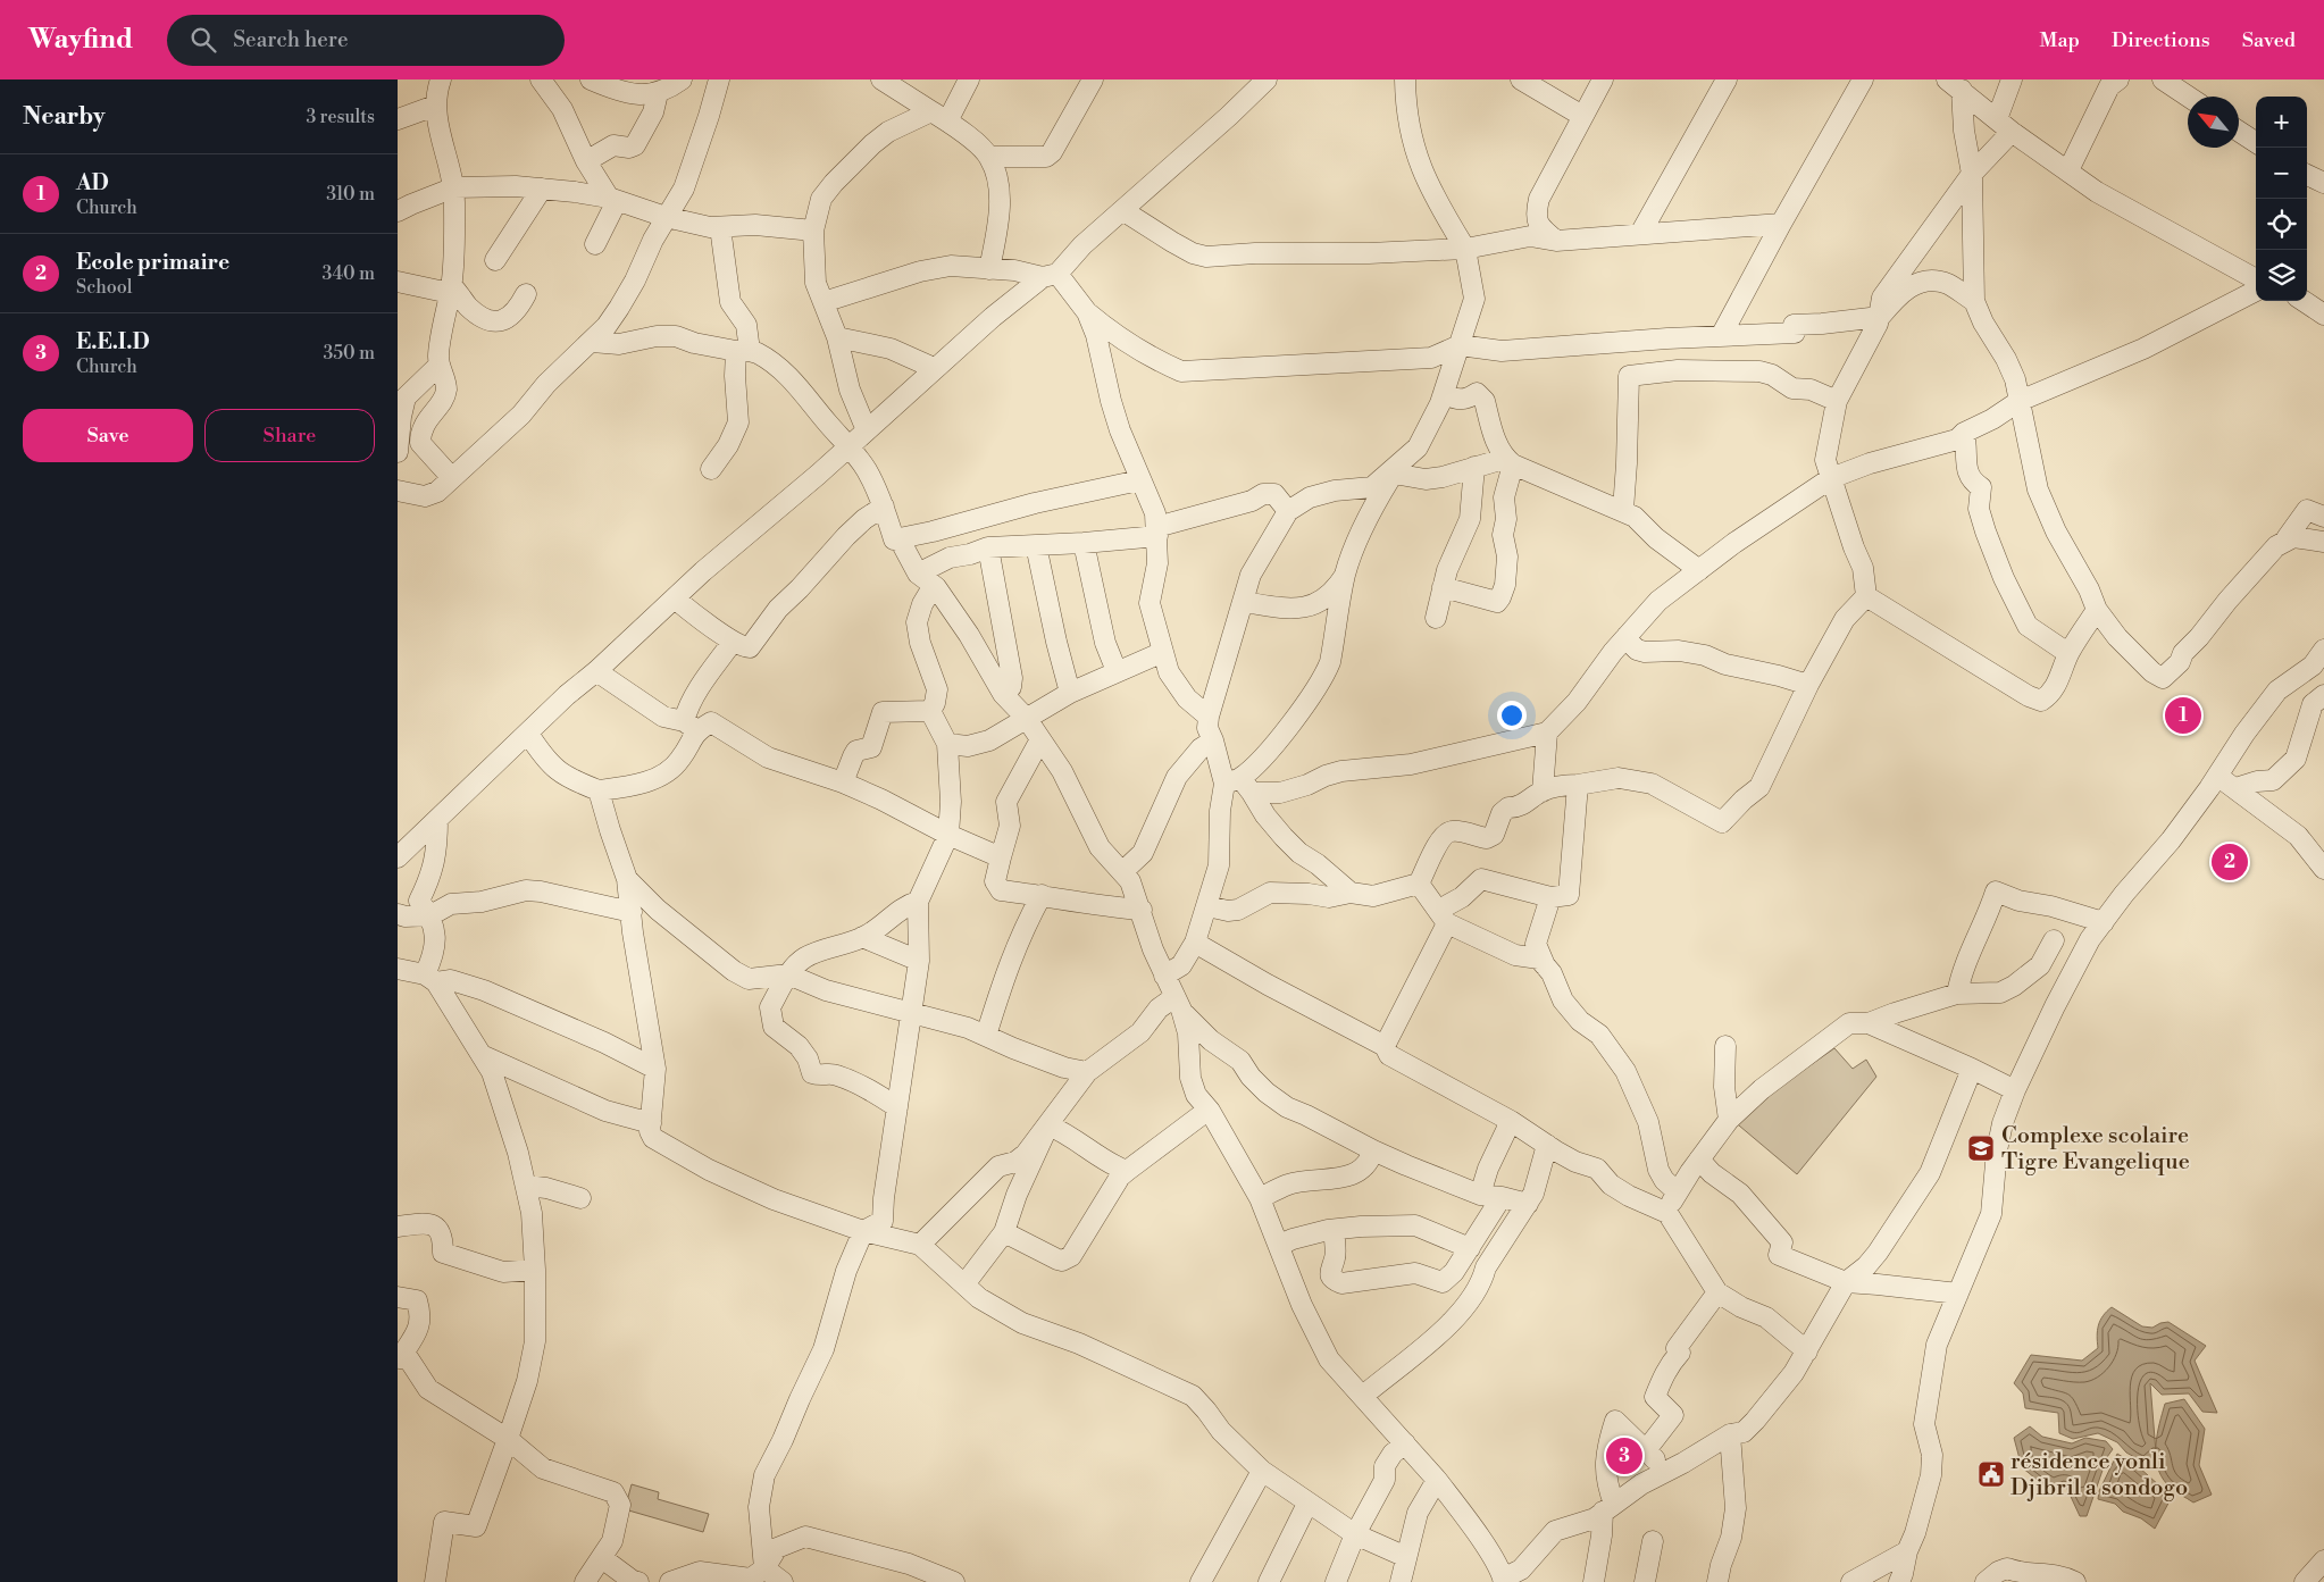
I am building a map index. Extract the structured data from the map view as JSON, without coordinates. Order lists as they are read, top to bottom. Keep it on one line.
{"places":{"school or university":["Complexe scolaire Tigre Evangelique"],"public building":["résidence yonli Djibril a sondogo"]},"north":"top left","page":{"header":"Wayfind","search":"Search here","nav":["Map","Directions","Saved"],"heading":["Nearby","3 results"],"map_buttons":["+","−"],"list":[{"mark":"1","name":"AD","note":"Church","value":"310 m"},{"mark":"2","name":"Ecole primaire","note":"School","value":"340 m"},{"mark":"3","name":"E.E.I.D","note":"Church","value":"350 m"}],"buttons":["Save","Share"],"pins":["1","2","3"]}}
